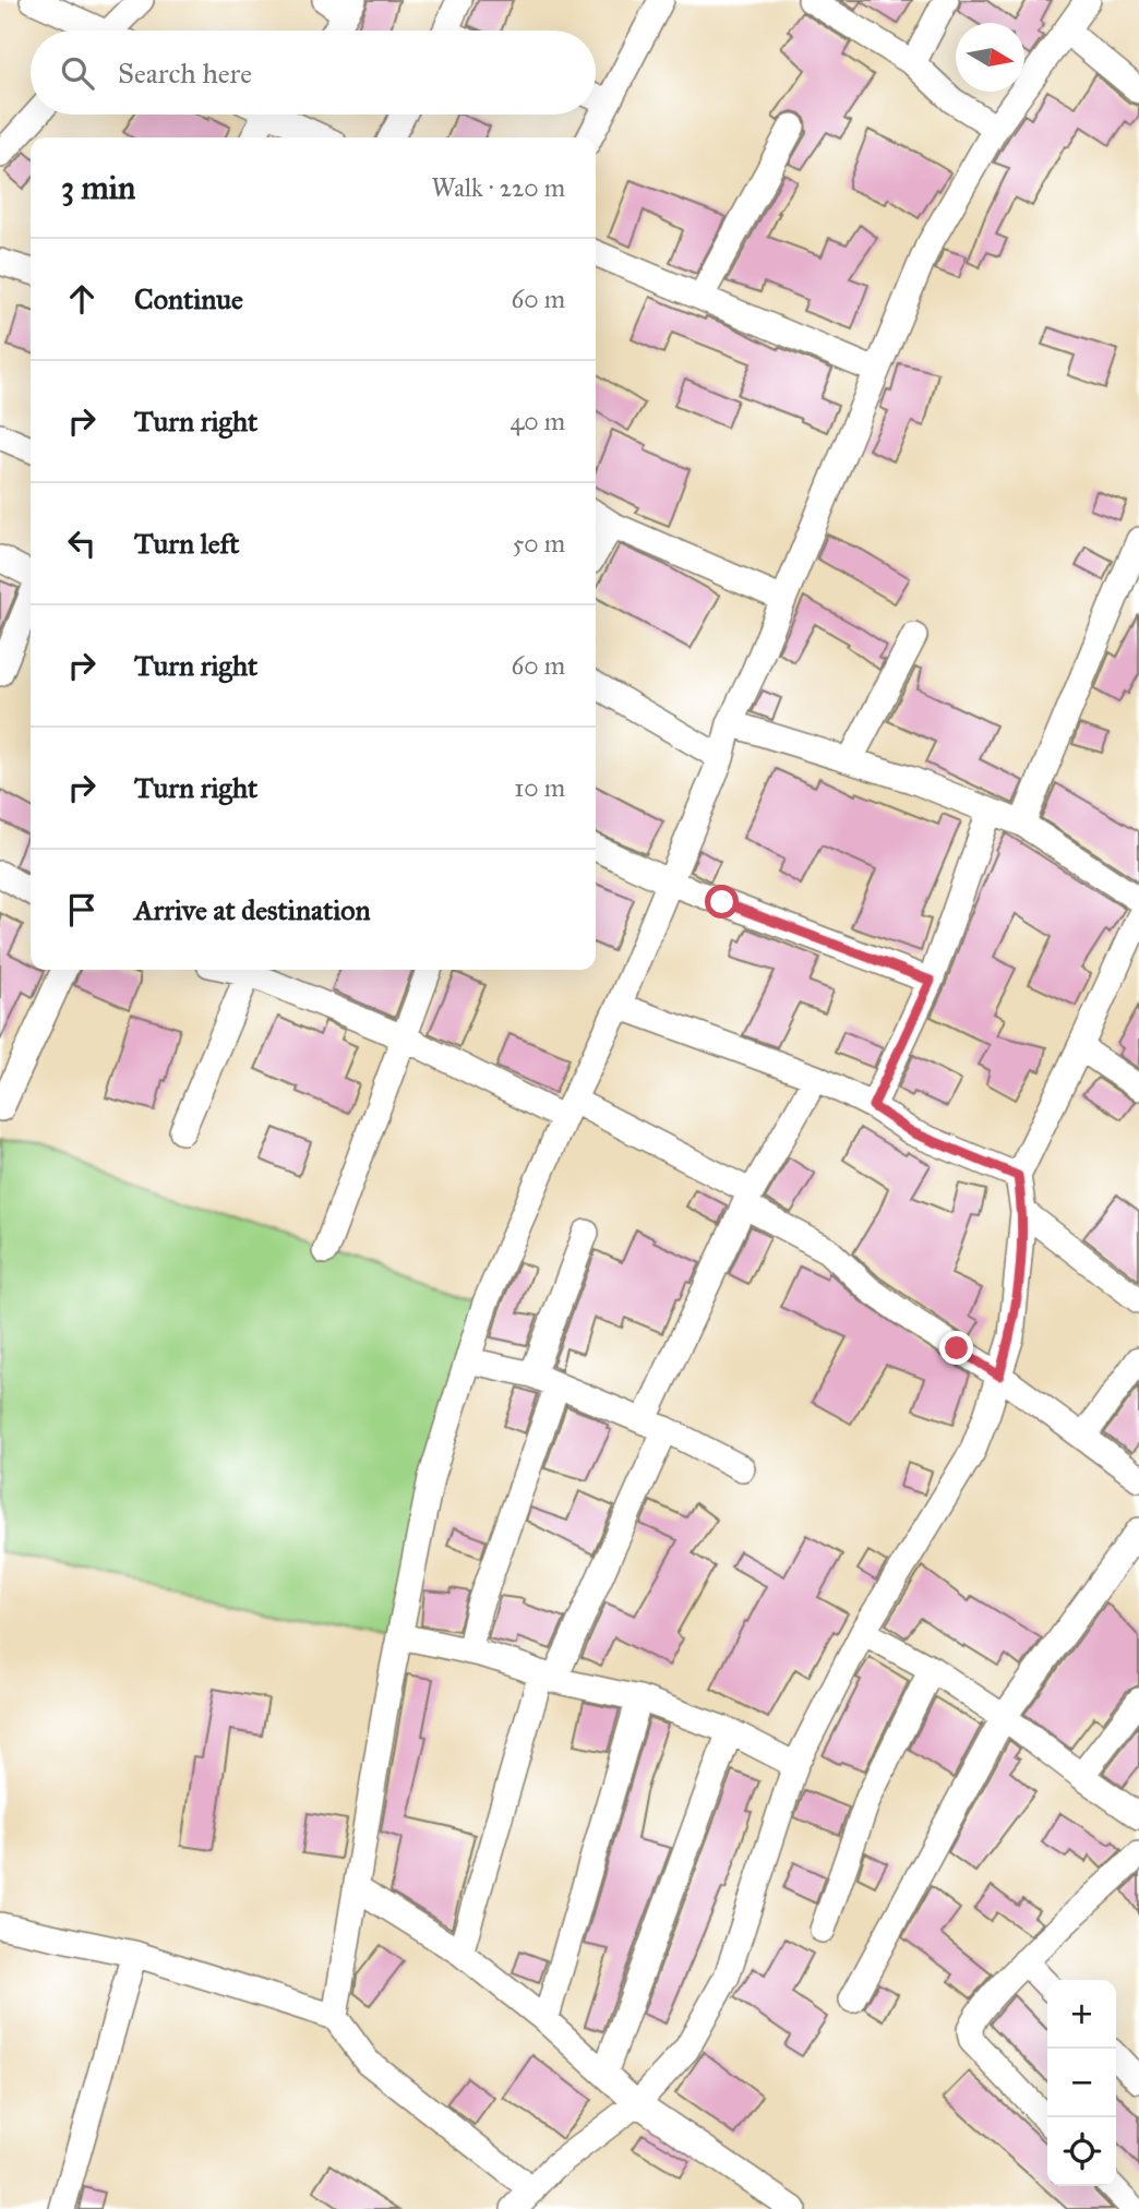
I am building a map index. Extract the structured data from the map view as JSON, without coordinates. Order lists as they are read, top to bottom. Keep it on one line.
{"north":"right","page":{"search":"Search here","heading":["3 min","Walk · 220 m"],"list":[["Continue","60 m"],["Turn right","40 m"],["Turn left","50 m"],["Turn right","60 m"],["Turn right","10 m"],"Arrive at destination"],"map_buttons":["+","−"]}}
